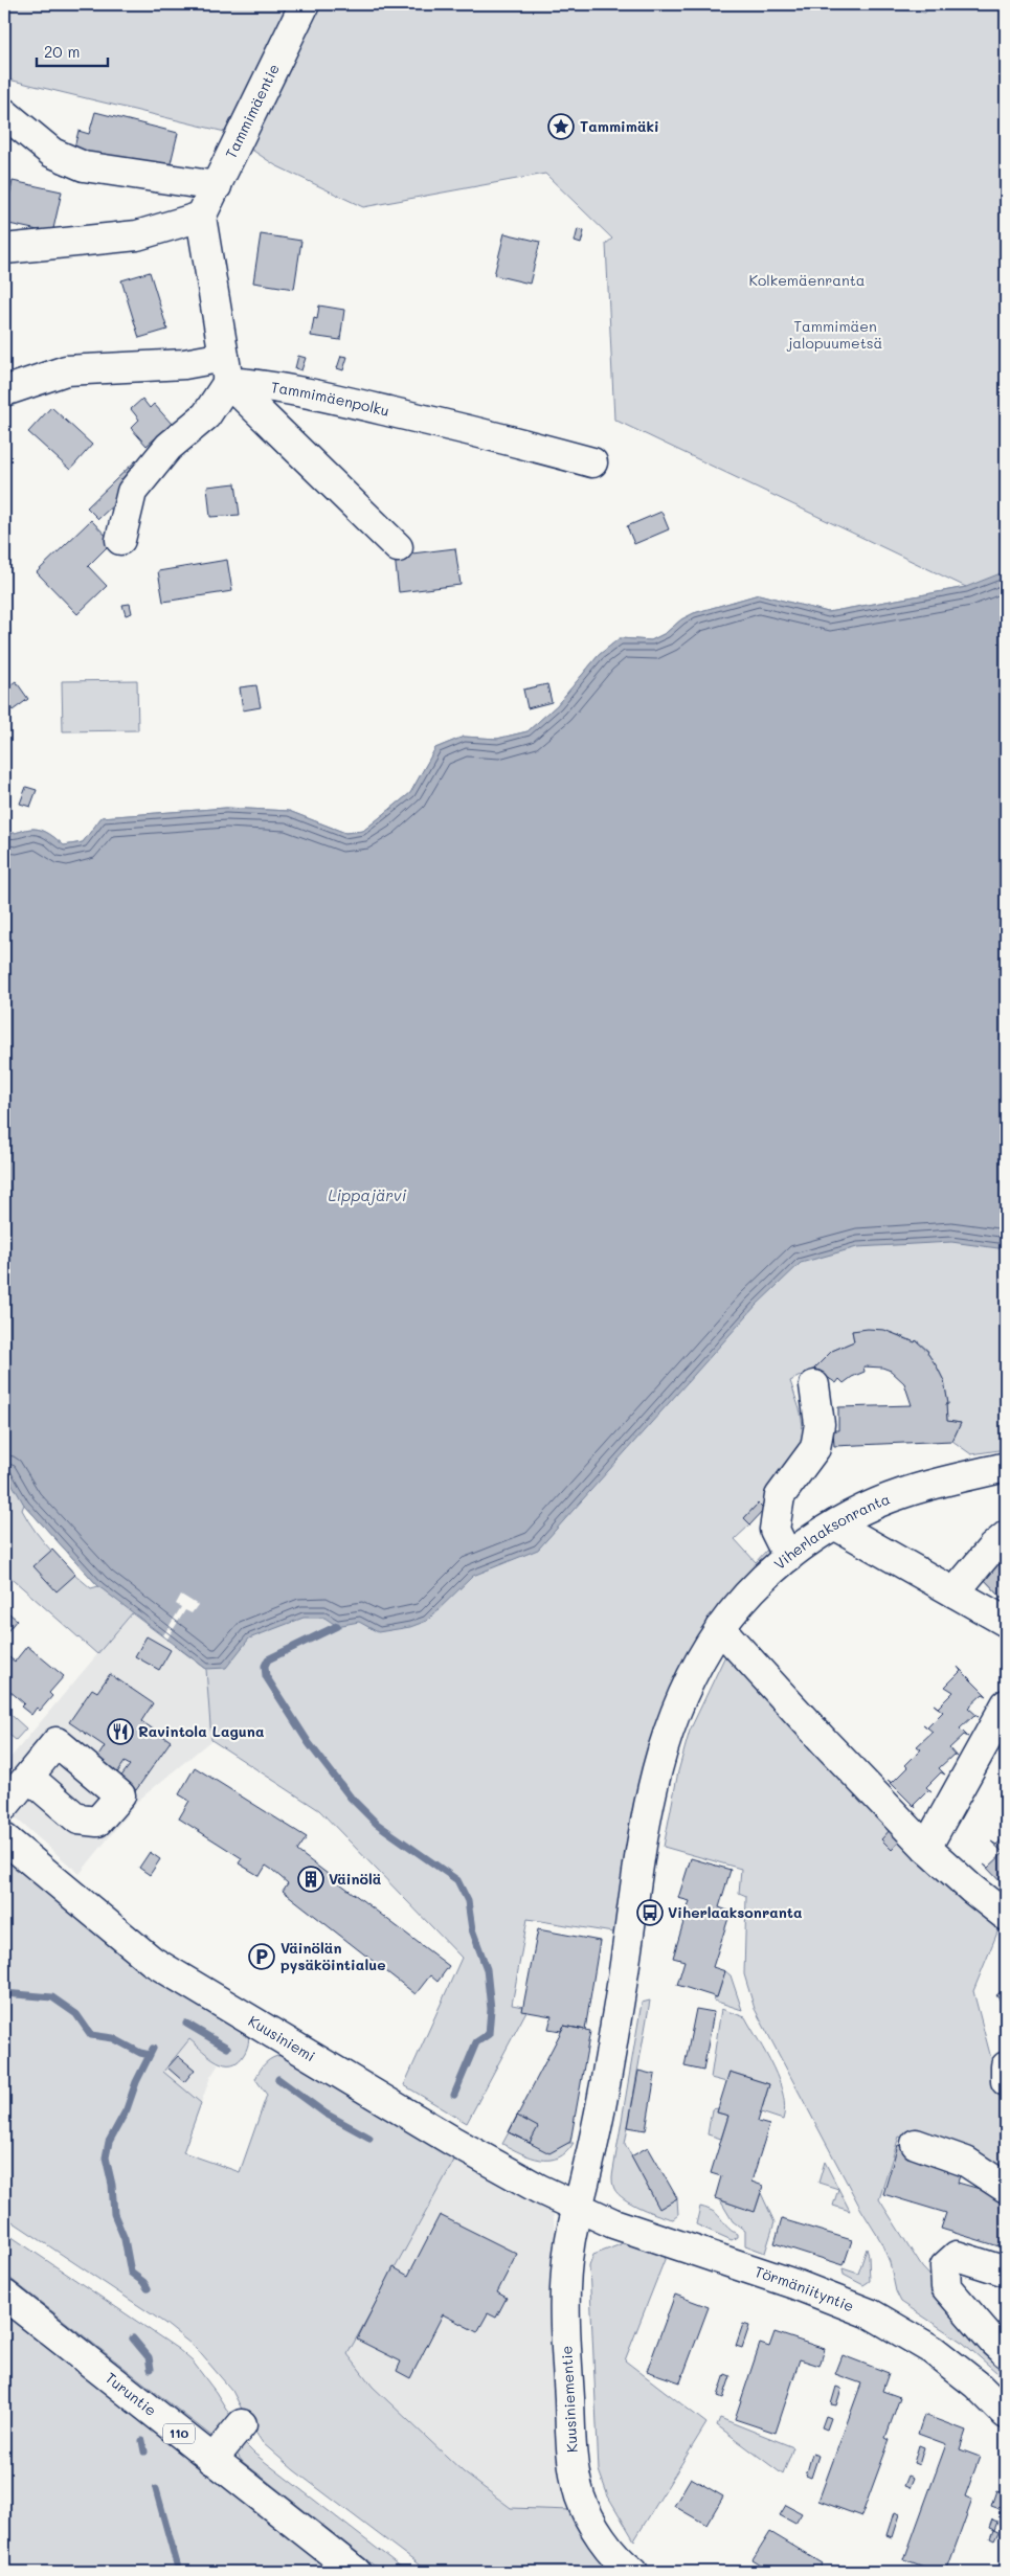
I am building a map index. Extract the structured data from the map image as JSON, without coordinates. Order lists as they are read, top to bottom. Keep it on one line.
{"streets":{"street":["Tammimäentie","Tammimäenpolku","Viherlaaksonranta","Kuusiniemi","Törmäniityntie","Turuntie","Kuusiniementie","110"]},"crossings":[["Viherlaaksonranta","Kuusiniemi"],["Viherlaaksonranta","Törmäniityntie"],["Viherlaaksonranta","Kuusiniementie"],["Kuusiniemi","Törmäniityntie"],["Kuusiniemi","Kuusiniementie"],["Törmäniityntie","Kuusiniementie"]],"water":["Lippajärvi"],"parks":["Kolkemäenranta","Tammimäen jalopuumetsä"],"places":{"place":["Tammimäki"],"restaurant":["Ravintola Laguna"],"building":["Väinölä"],"bus stop":["Viherlaaksonranta"],"parking":["Väinölän pysäköintialue"]},"scale_bar":"20 m"}
